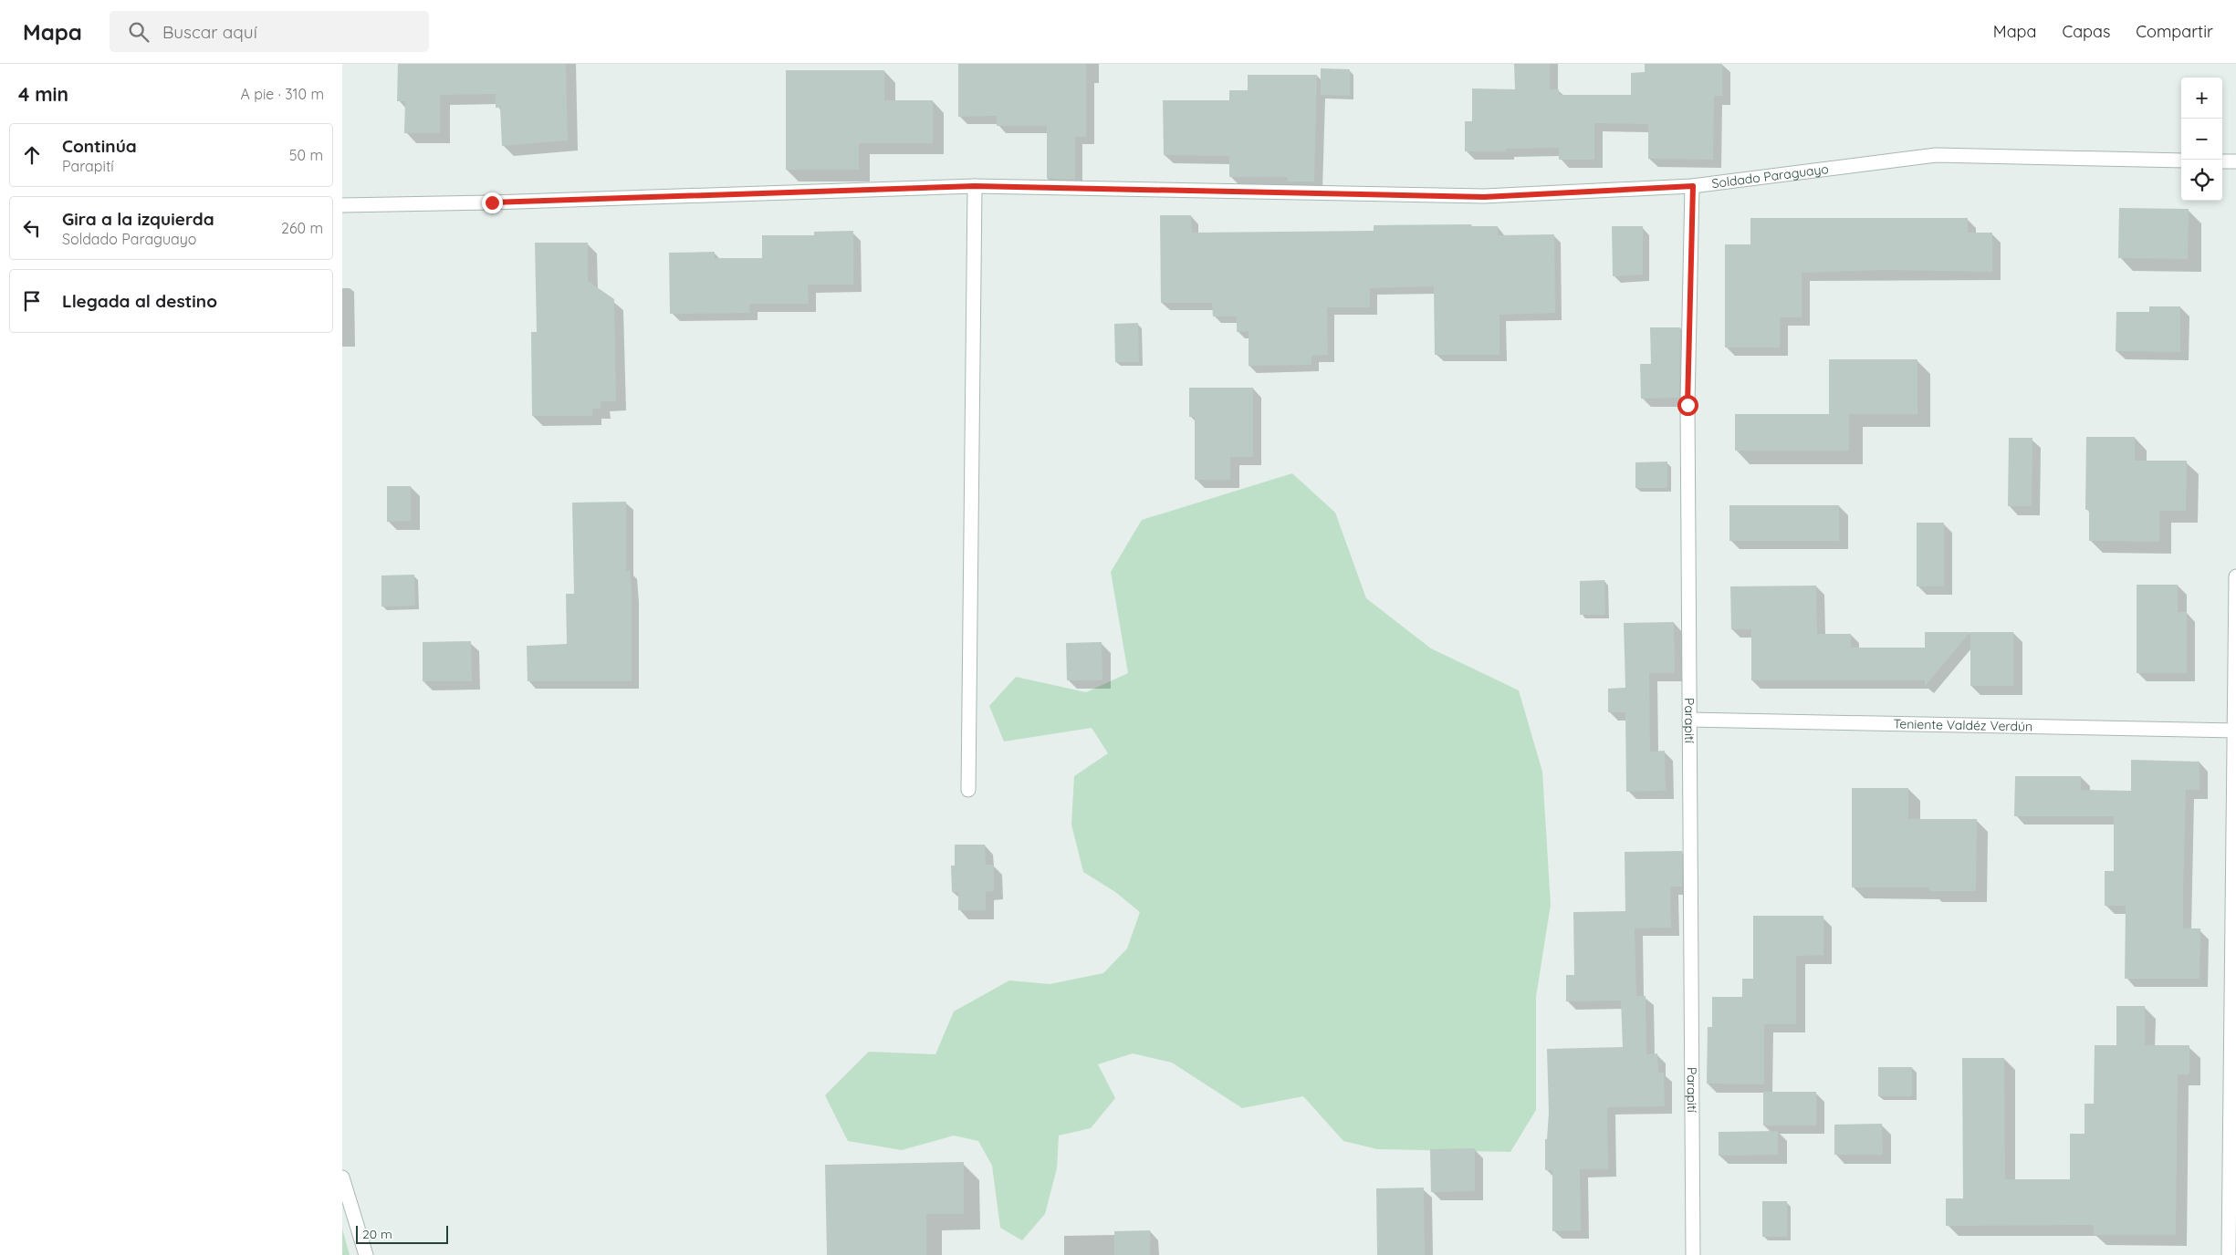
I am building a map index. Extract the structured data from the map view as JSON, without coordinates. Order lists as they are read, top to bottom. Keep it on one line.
{"streets":{"street":["Soldado Paraguayo","Parapití","Teniente Valdéz Verdún"]},"crossings":[["Soldado Paraguayo","Parapití"],["Parapití","Teniente Valdéz Verdún"]],"scale_bar":"20 m","page":{"header":"Mapa","search":"Buscar aquí","nav":["Mapa","Capas","Compartir"],"heading":["4 min","A pie · 310 m"],"map_buttons":["+","−"],"list":[["Continúa","Parapití","50 m"],["Gira a la izquierda","Soldado Paraguayo","260 m"],"Llegada al destino"],"scale":"20 m"}}
